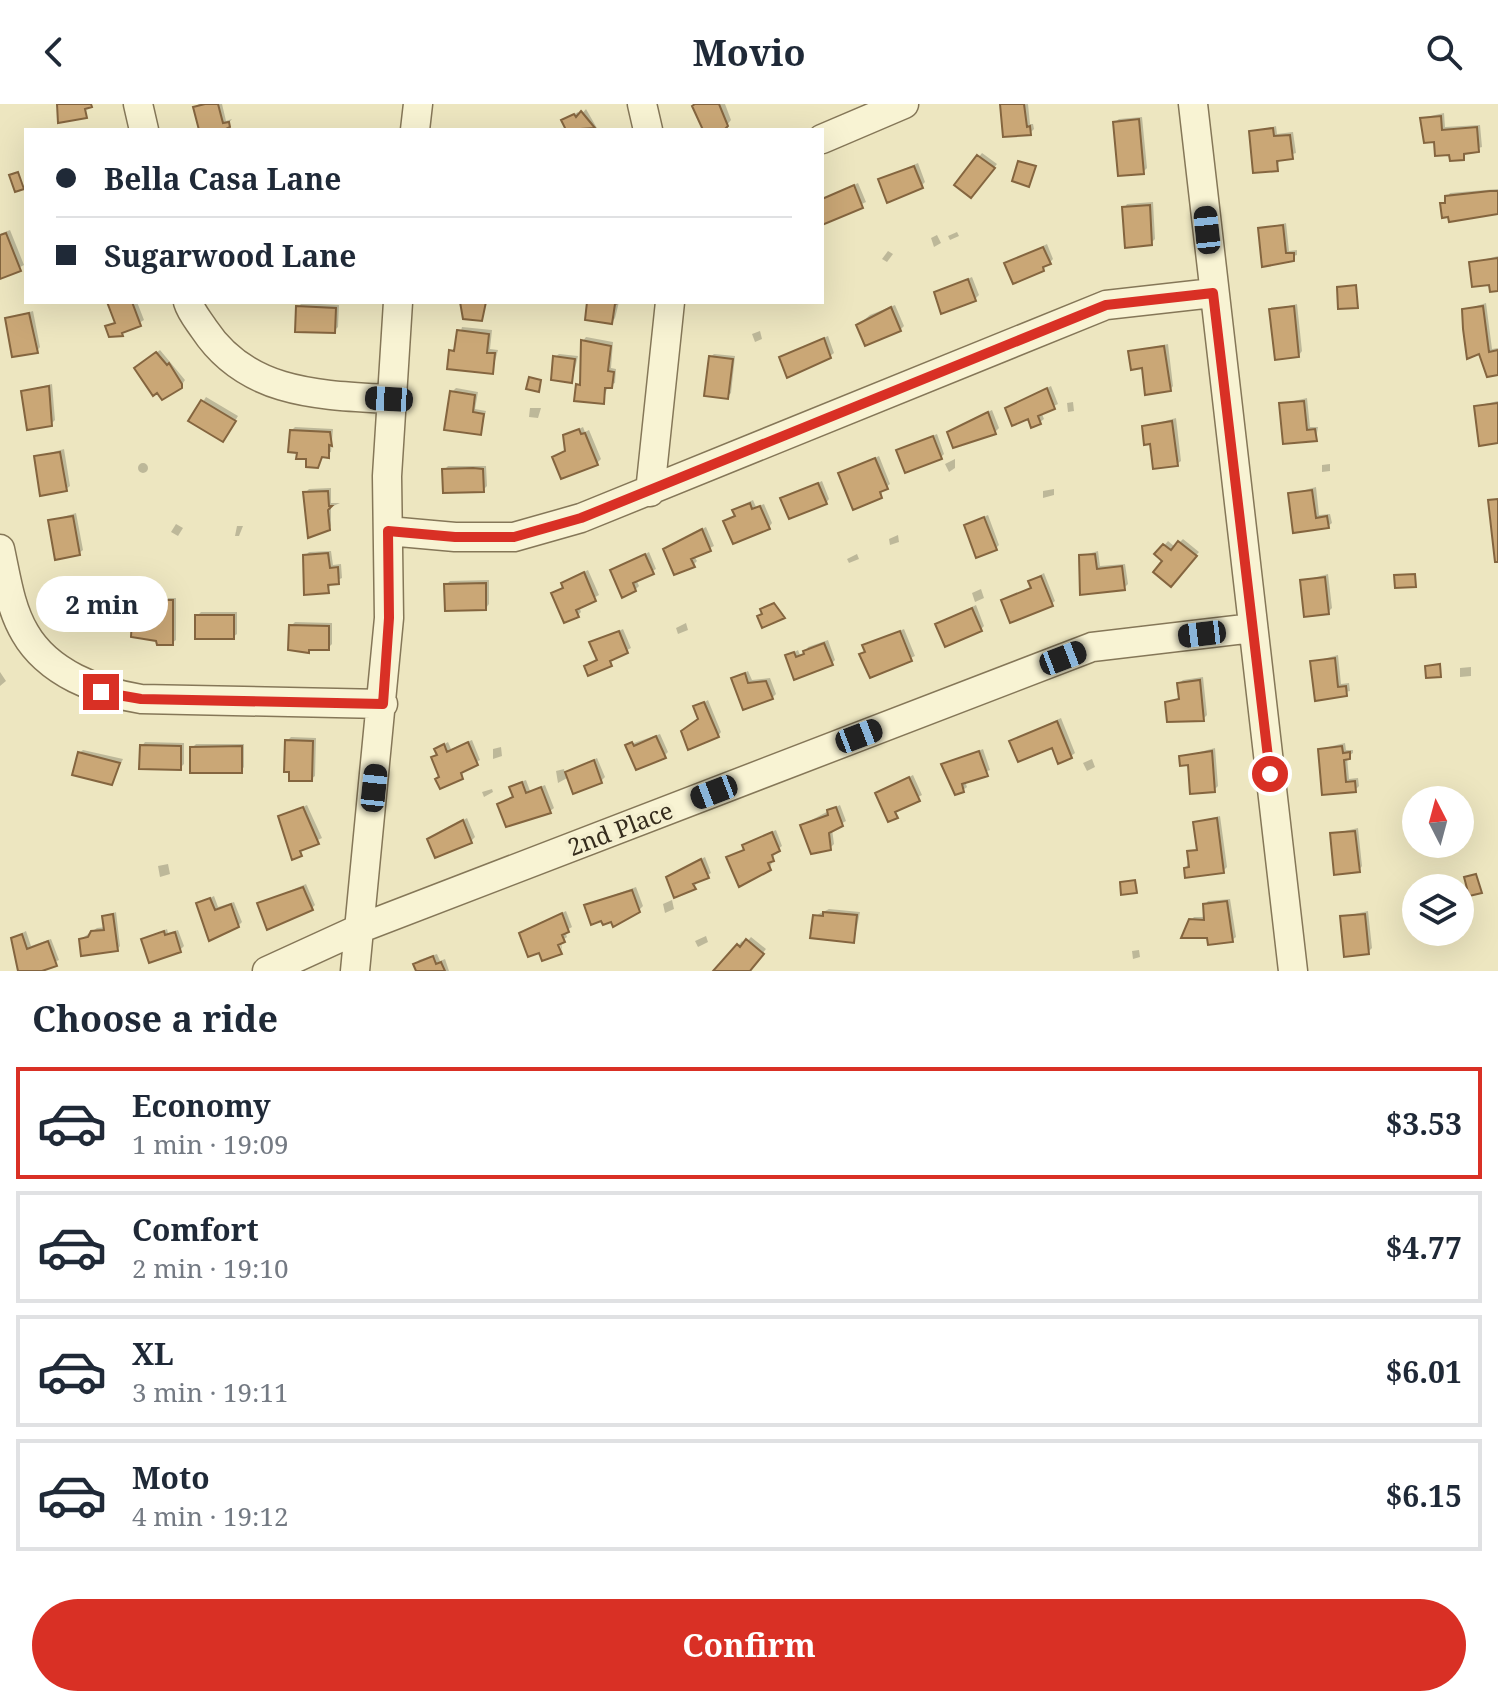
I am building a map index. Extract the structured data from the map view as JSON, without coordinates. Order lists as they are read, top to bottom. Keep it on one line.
{"streets":{"street":["2nd Place"]},"north":"top","page":{"header":"Movio","banner":["Bella Casa Lane","Sugarwood Lane"],"bubble":"2 min","heading":"Choose a ride","list":[{"name":"Economy","note":"1 min · 19:09","value":"$3.53"},{"name":"Comfort","note":"2 min · 19:10","value":"$4.77"},{"name":"XL","note":"3 min · 19:11","value":"$6.01"},{"name":"Moto","note":"4 min · 19:12","value":"$6.15"}],"buttons":"Confirm"}}
